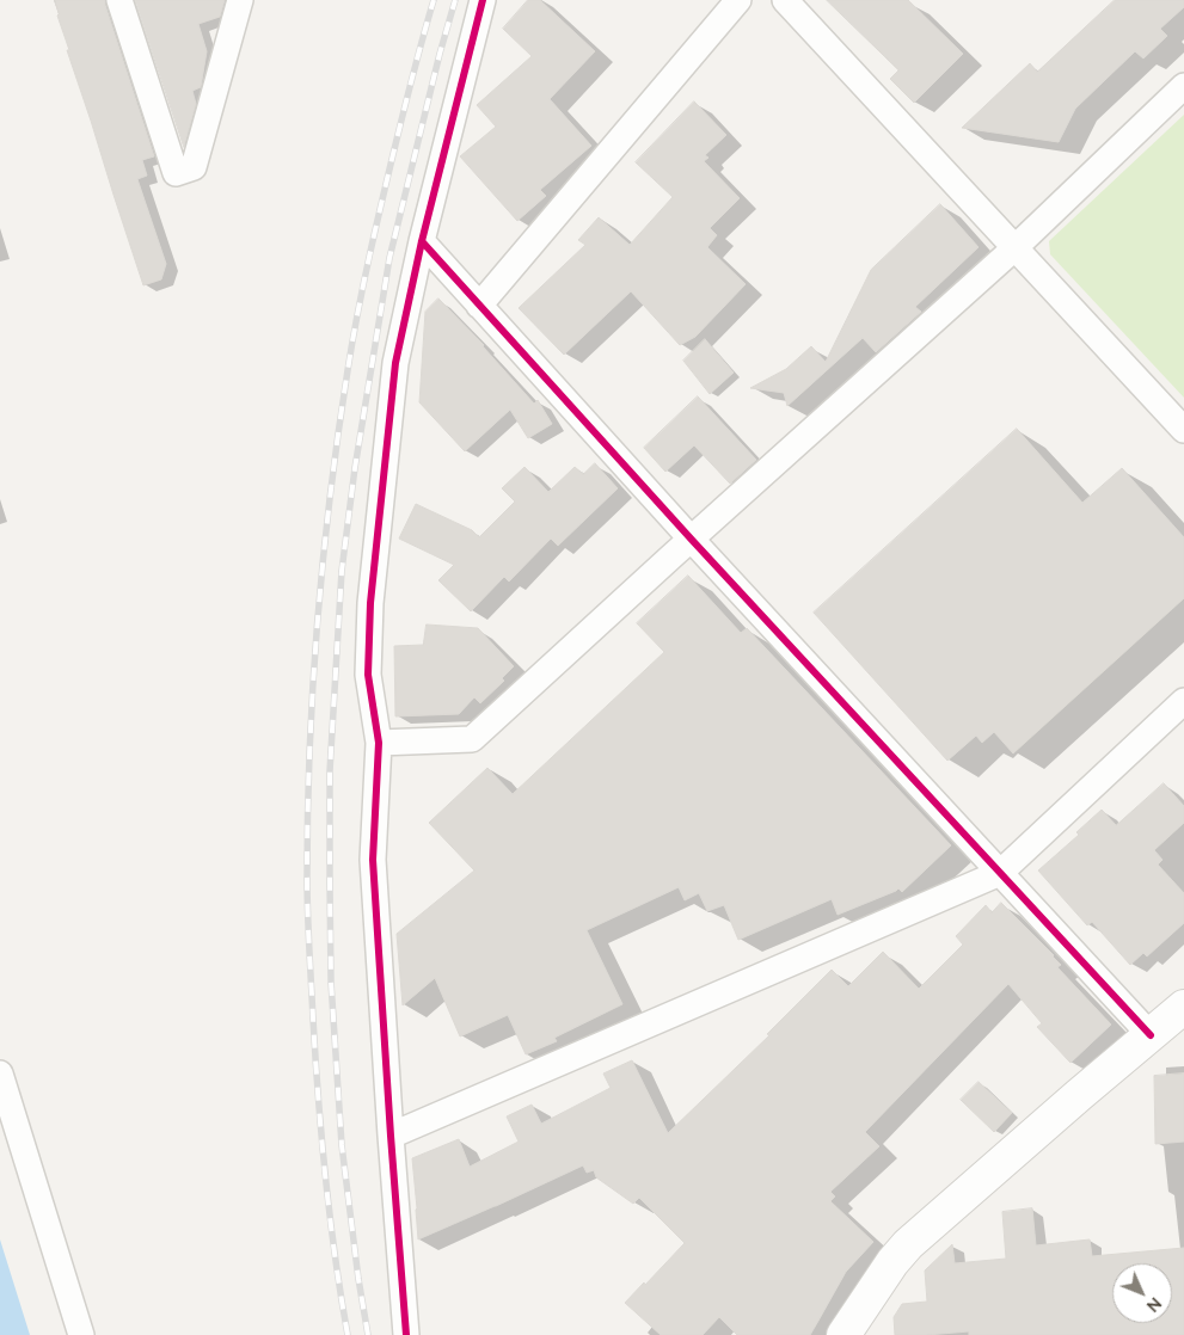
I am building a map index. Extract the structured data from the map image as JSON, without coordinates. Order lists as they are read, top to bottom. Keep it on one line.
{"north":"bottom right"}
